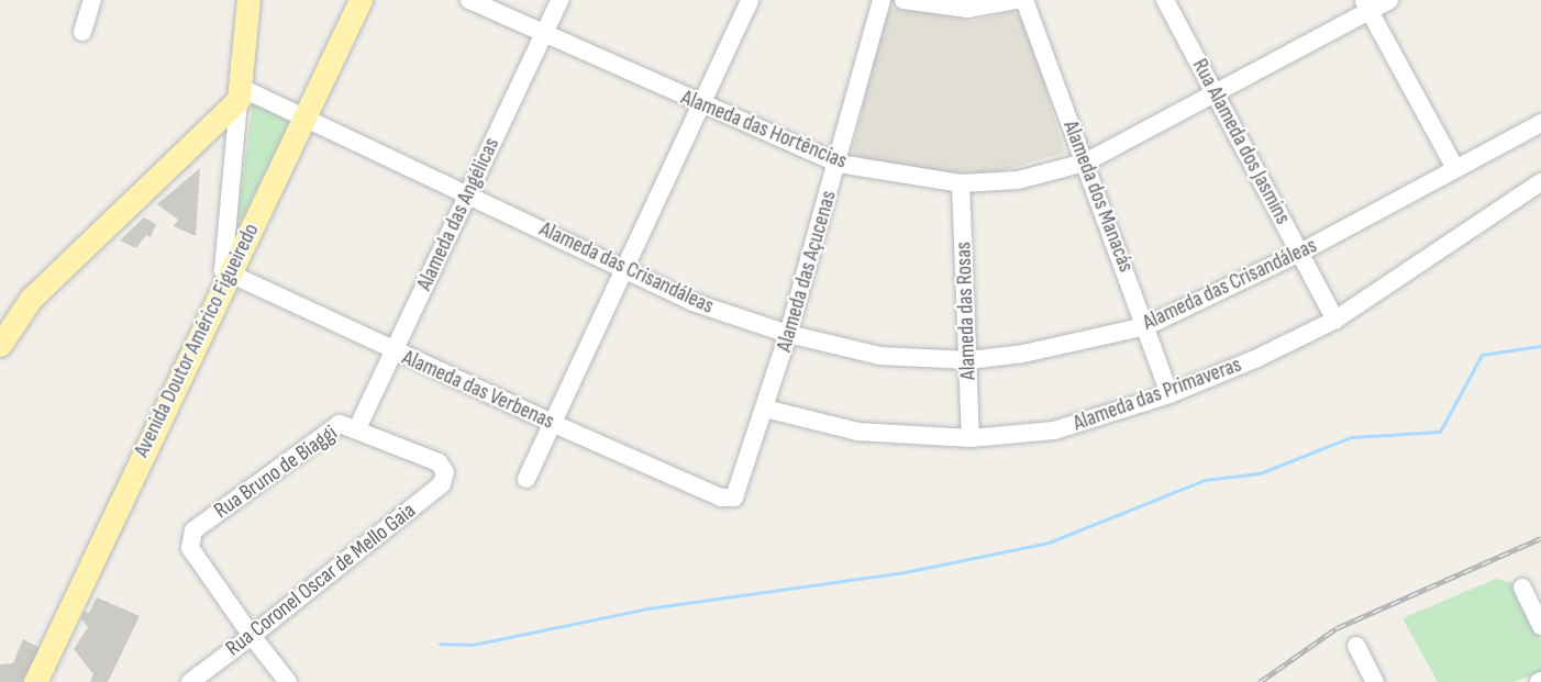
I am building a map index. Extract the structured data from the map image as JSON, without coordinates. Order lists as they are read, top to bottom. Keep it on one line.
{"streets":{"main road":["Avenida Doutor Américo Figueiredo"],"street":["Alameda das Hortências","Rua Alameda dos Jasmins","Alameda dos Manacás","Alameda das Angélicas","Alameda das Crisandáleas","Alameda das Açucenas","Alameda das Rosas","Alameda das Verbenas","Alameda das Primaveras","Rua Bruno de Biaggi","Rua Coronel Oscar de Mello Gaia"]},"crossings":[["Alameda das Hortências","Rua Alameda dos Jasmins"],["Alameda das Hortências","Alameda dos Manacás"],["Alameda das Hortências","Alameda das Angélicas"],["Alameda das Hortências","Alameda das Açucenas"],["Alameda das Hortências","Alameda das Rosas"],["Rua Alameda dos Jasmins","Alameda das Crisandáleas"],["Rua Alameda dos Jasmins","Alameda das Primaveras"],["Alameda dos Manacás","Alameda das Crisandáleas"],["Alameda dos Manacás","Alameda das Primaveras"],["Alameda das Angélicas","Alameda das Crisandáleas"],["Alameda das Angélicas","Alameda das Verbenas"],["Alameda das Angélicas","Rua Bruno de Biaggi"],["Alameda das Crisandáleas","Alameda das Açucenas"],["Alameda das Crisandáleas","Alameda das Rosas"],["Alameda das Crisandáleas","Avenida Doutor Américo Figueiredo"],["Alameda das Açucenas","Alameda das Verbenas"],["Alameda das Açucenas","Alameda das Primaveras"],["Alameda das Rosas","Alameda das Primaveras"],["Avenida Doutor Américo Figueiredo","Alameda das Verbenas"],["Rua Bruno de Biaggi","Rua Coronel Oscar de Mello Gaia"]]}
